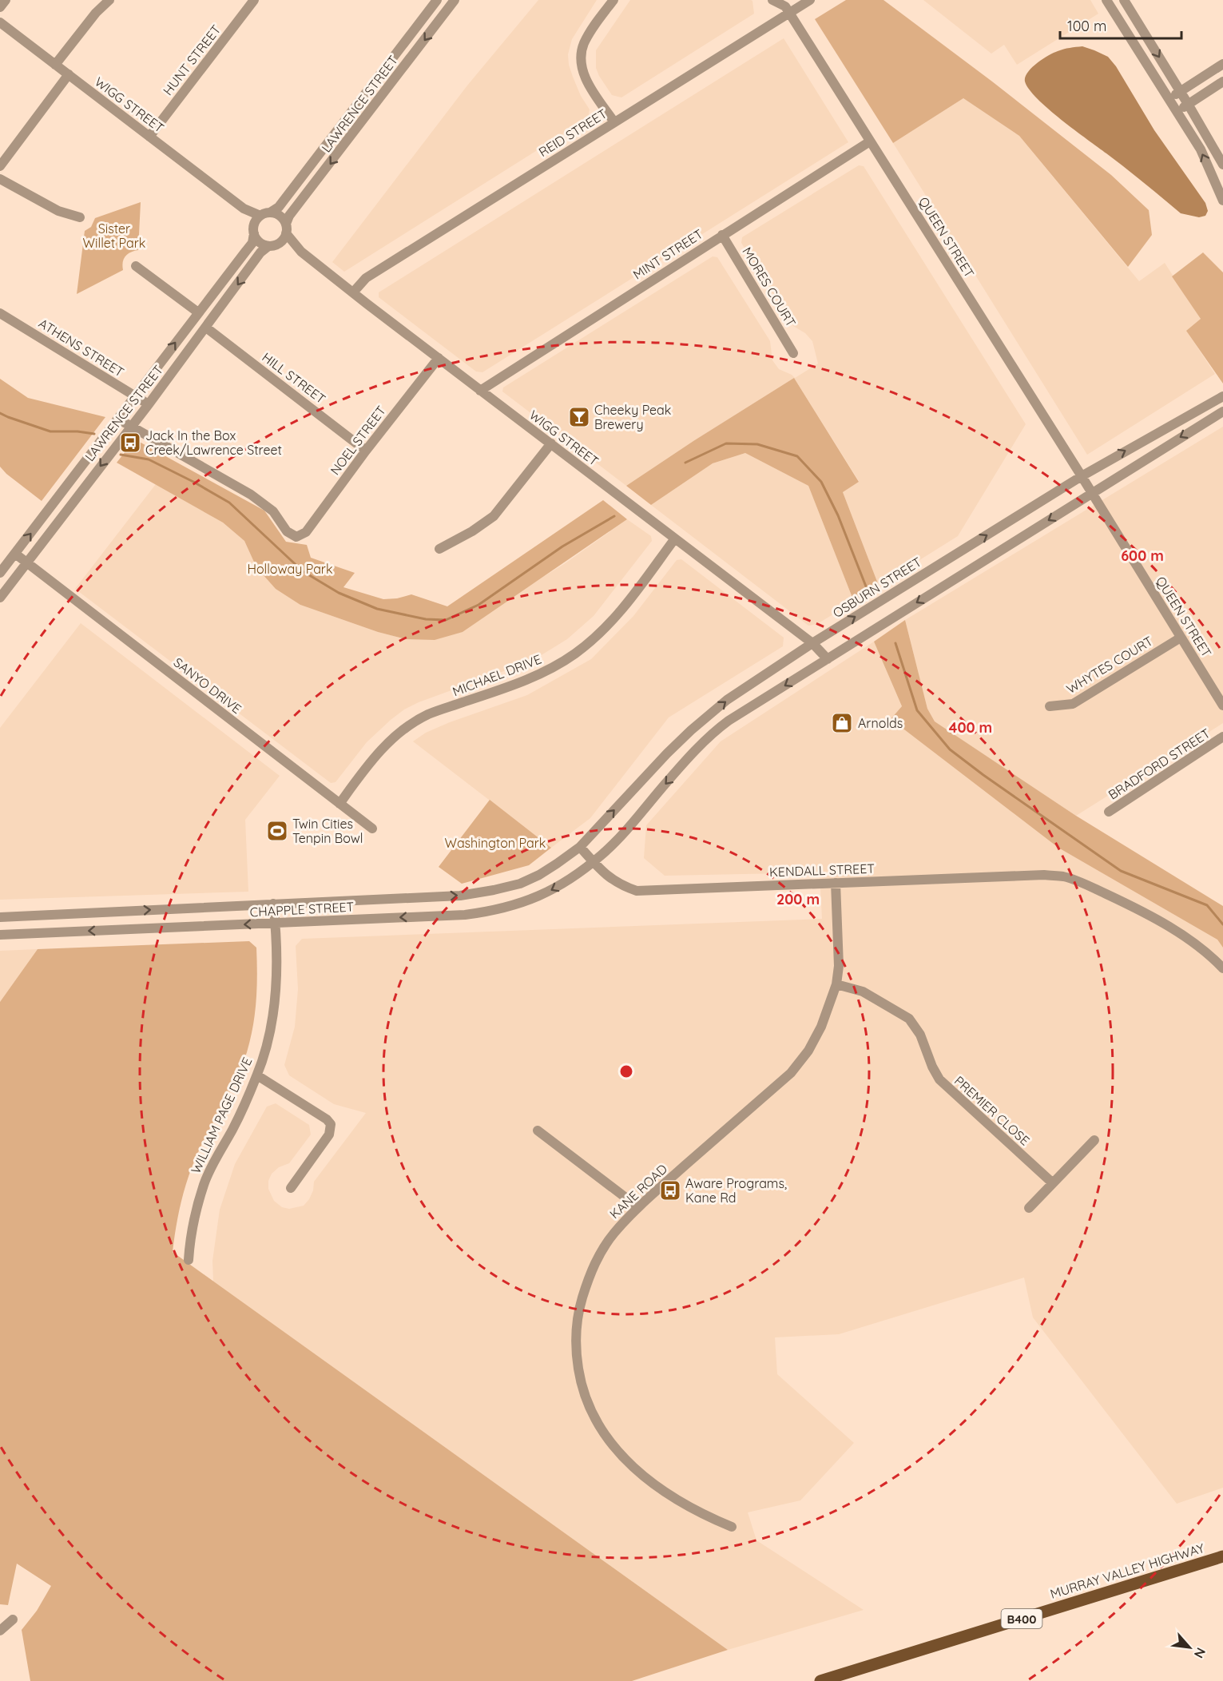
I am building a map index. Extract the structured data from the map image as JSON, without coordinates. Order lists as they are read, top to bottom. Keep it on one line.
{"streets":{"main road":["MURRAY VALLEY HIGHWAY","B400"],"street":["HUNT STREET","LAWRENCE STREET","WIGG STREET","REID STREET","QUEEN STREET","MINT STREET","MORES COURT","ATHENS STREET","HILL STREET","NOEL STREET","OSBURN STREET","WHYTES COURT","MICHAEL DRIVE","SANYO DRIVE","BRADFORD STREET","KENDALL STREET","CHAPPLE STREET","PREMIER CLOSE","WILLIAM PAGE DRIVE","KANE ROAD"]},"crossings":[["HUNT STREET","WIGG STREET"],["LAWRENCE STREET","WIGG STREET"],["LAWRENCE STREET","ATHENS STREET"],["LAWRENCE STREET","HILL STREET"],["LAWRENCE STREET","NOEL STREET"],["LAWRENCE STREET","SANYO DRIVE"],["WIGG STREET","REID STREET"],["WIGG STREET","MINT STREET"],["WIGG STREET","NOEL STREET"],["WIGG STREET","OSBURN STREET"],["WIGG STREET","MICHAEL DRIVE"],["REID STREET","QUEEN STREET"],["QUEEN STREET","MINT STREET"],["QUEEN STREET","OSBURN STREET"],["QUEEN STREET","WHYTES COURT"],["MINT STREET","MORES COURT"],["HILL STREET","NOEL STREET"],["OSBURN STREET","KENDALL STREET"],["OSBURN STREET","CHAPPLE STREET"],["MICHAEL DRIVE","SANYO DRIVE"],["KENDALL STREET","CHAPPLE STREET"],["KENDALL STREET","KANE ROAD"],["CHAPPLE STREET","WILLIAM PAGE DRIVE"],["PREMIER CLOSE","KANE ROAD"]],"parks":["Sister Willet Park","Holloway Park","Washington Park"],"places":{"bar":["Cheeky Peak Brewery"],"bus stop":["Jack In the Box Creek/Lawrence Street","Aware Programs, Kane Rd"],"shop":["Arnolds"],"sports":["Twin Cities Tenpin Bowl"]},"scale_bar":"100 m","north":"bottom right","rings":["600 m","400 m","200 m"]}
